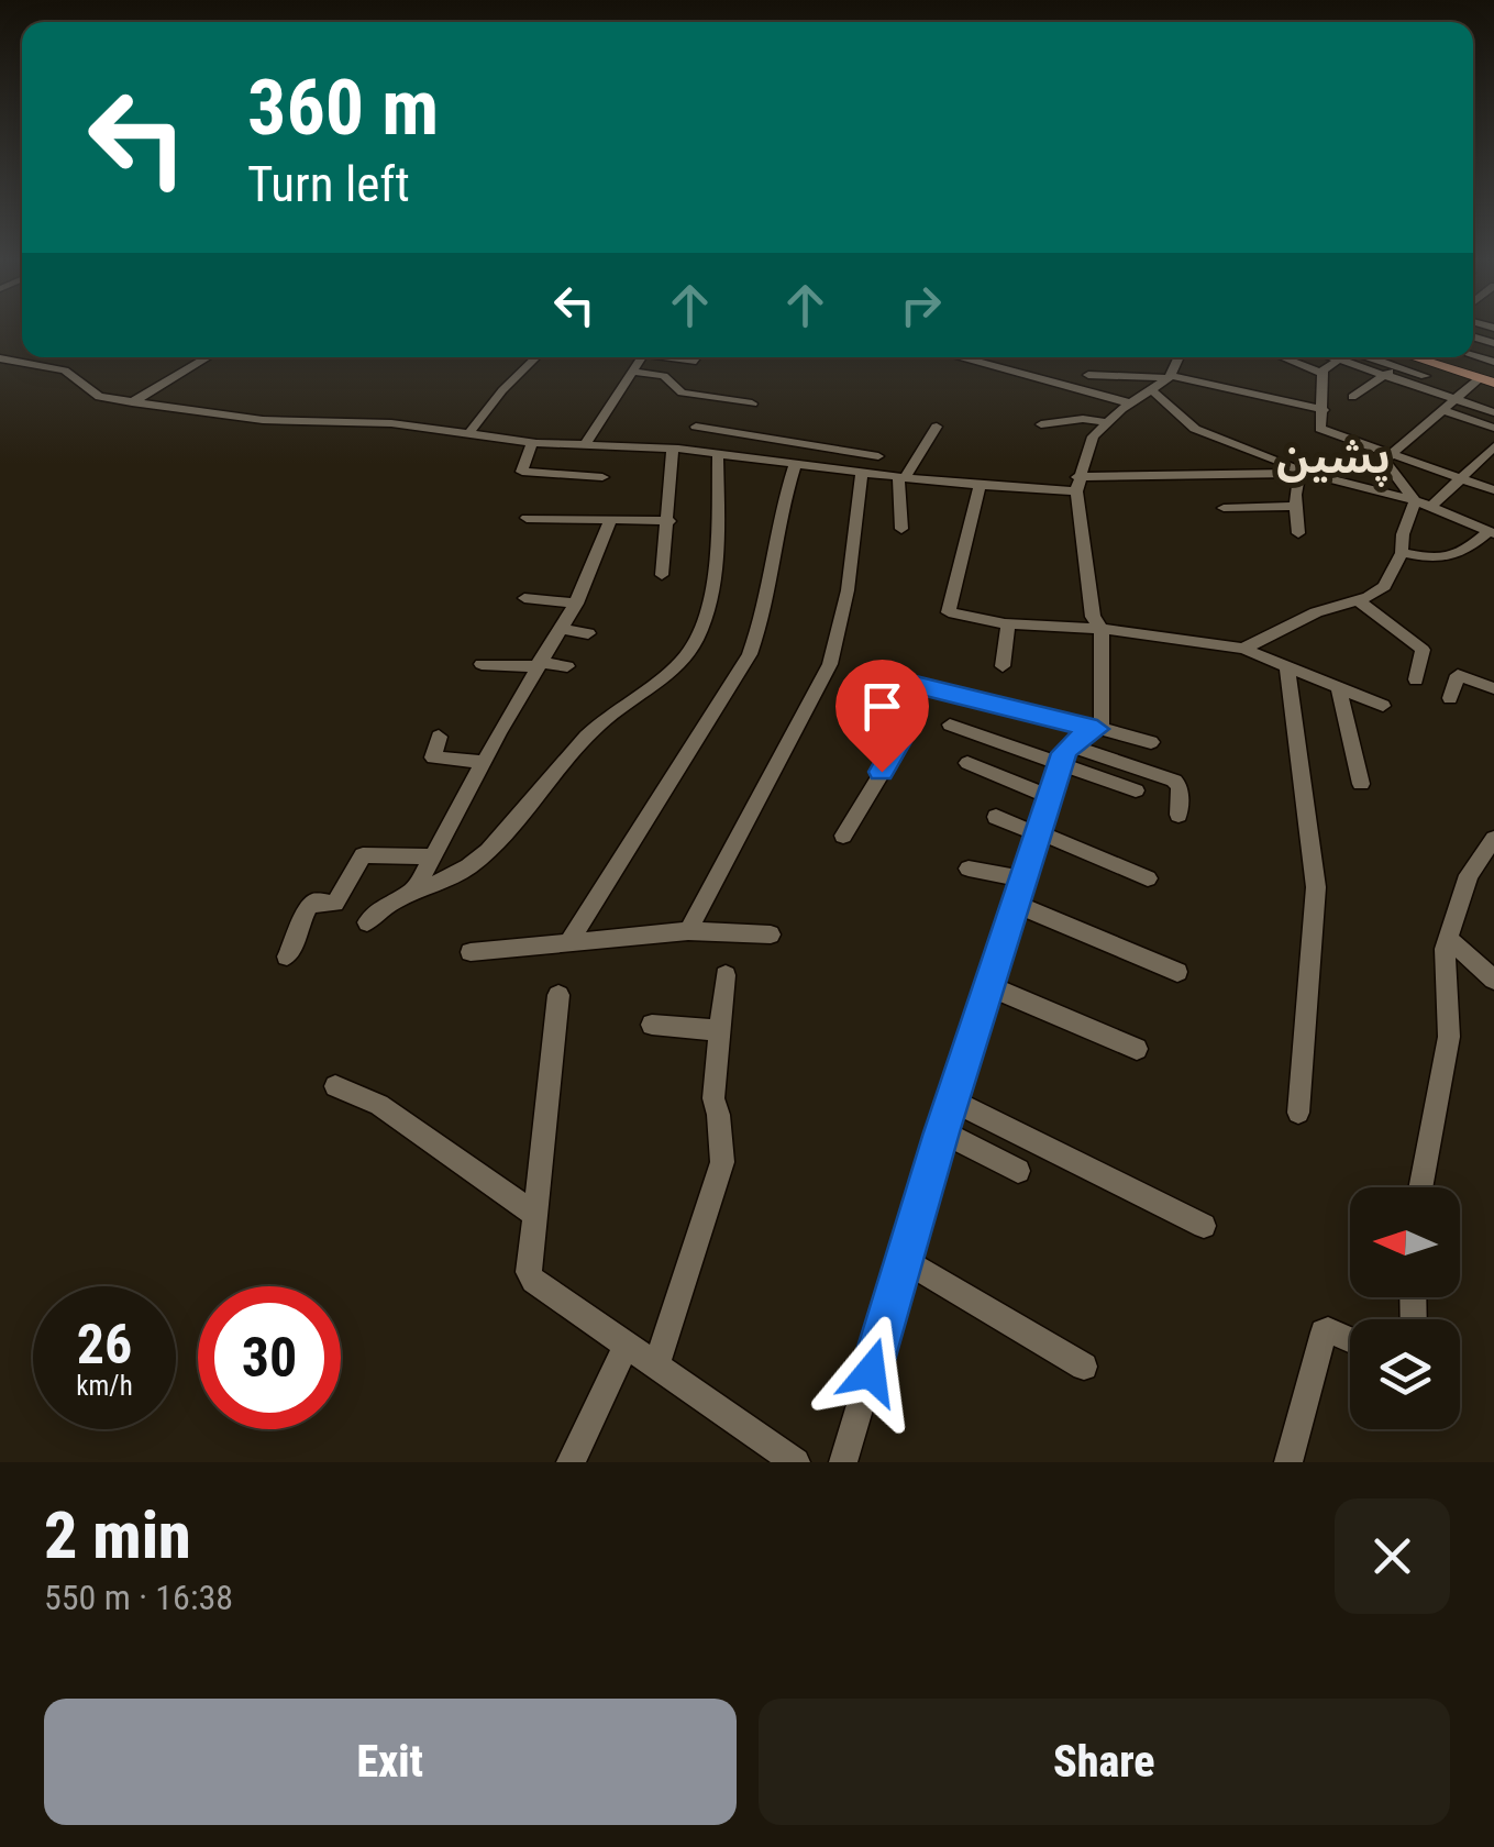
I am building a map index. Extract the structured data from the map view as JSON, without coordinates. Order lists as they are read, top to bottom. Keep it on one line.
{"districts":["پشین"],"north":"left","page":{"turn":["360 m","Turn left"],"speed":"26 km/h","limit":"30","heading":["2 min","550 m · 16:38"],"buttons":["Exit","Share"]}}
